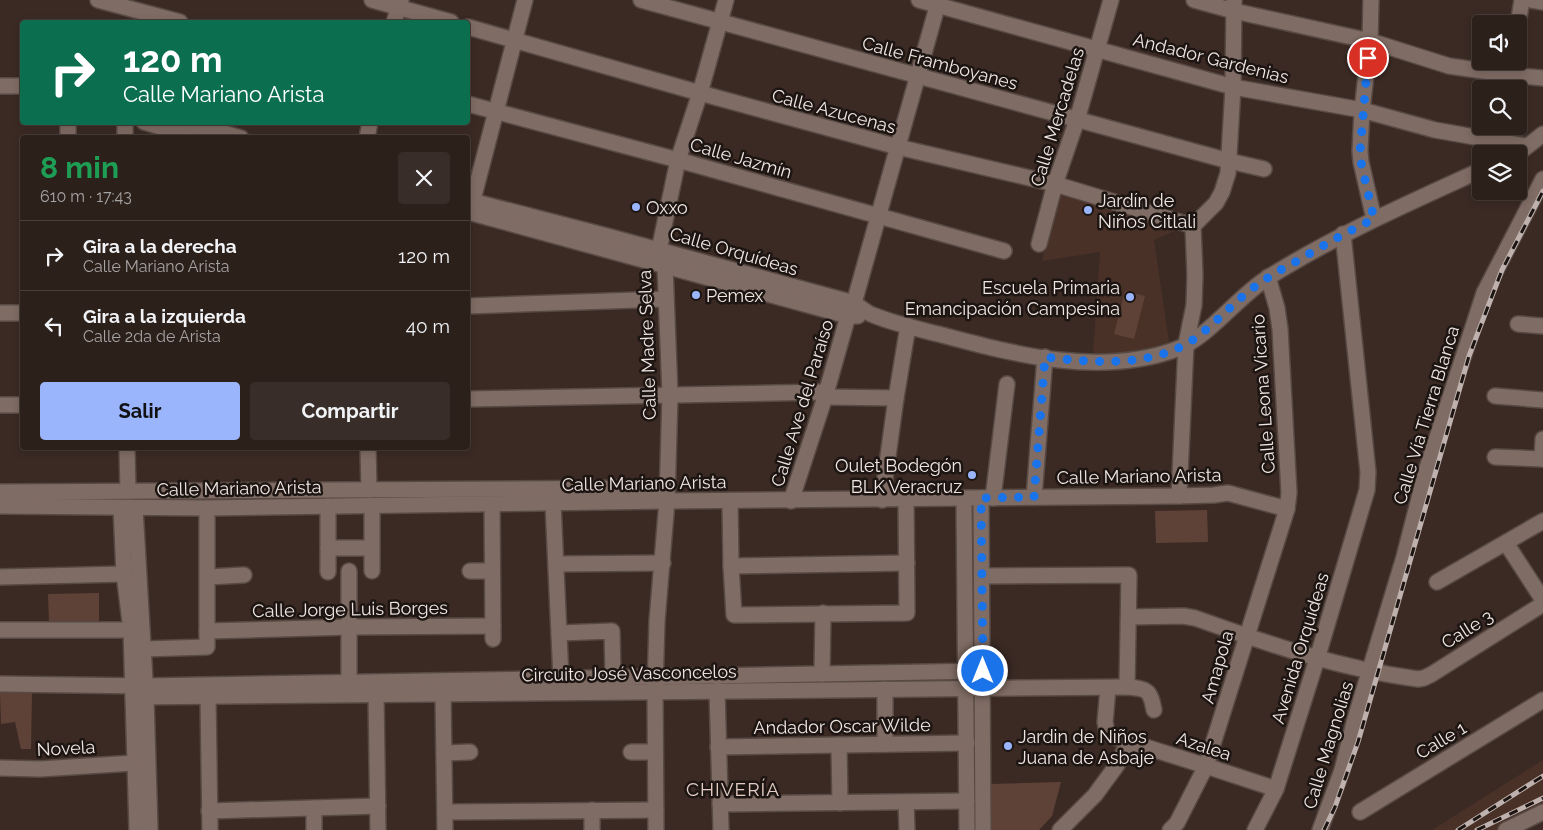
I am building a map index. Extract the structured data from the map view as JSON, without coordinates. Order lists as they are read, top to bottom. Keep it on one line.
{"streets":{"street":["Andador Gardenias","Calle Framboyanes","Calle Azucenas","Calle Mercadelas","Calle Jazmín","Calle Orquídeas","Calle Madre Selva","Calle Leona Vicario","Calle Ave del Paraíso","Calle Vía Tierra Blanca","Calle Mariano Arista","Calle Jorge Luis Borges","Calle 3","Avenida Orquídeas","Amapola","Circuito José Vasconcelos","Andador Oscar Wilde","Calle 1","Calle Magnolias","Azalea","Novela"]},"crossings":[["Andador Gardenias","Calle Mercadelas"],["Andador Gardenias","Calle Ave del Paraíso"],["Calle Framboyanes","Calle Mercadelas"],["Calle Framboyanes","Calle Madre Selva"],["Calle Framboyanes","Calle Ave del Paraíso"],["Calle Azucenas","Calle Mercadelas"],["Calle Azucenas","Calle Madre Selva"],["Calle Azucenas","Calle Ave del Paraíso"],["Calle Jazmín","Calle Madre Selva"],["Calle Jazmín","Calle Ave del Paraíso"],["Calle Orquídeas","Calle Madre Selva"],["Calle Orquídeas","Calle Leona Vicario"],["Calle Orquídeas","Calle Ave del Paraíso"],["Calle Orquídeas","Avenida Orquídeas"],["Calle Madre Selva","Calle Mariano Arista"],["Calle Madre Selva","Circuito José Vasconcelos"],["Calle Leona Vicario","Calle Mariano Arista"],["Calle Leona Vicario","Amapola"],["Calle Ave del Paraíso","Calle Mariano Arista"],["Calle Vía Tierra Blanca","Calle 3"],["Calle Vía Tierra Blanca","Calle Magnolias"],["Calle Mariano Arista","Amapola"],["Calle 3","Calle Magnolias"],["Avenida Orquídeas","Azalea"],["Amapola","Azalea"],["Circuito José Vasconcelos","Azalea"]],"districts":["CHIVERÍA"],"places":["Oxxo","Jardín de Niños Citlali","Pemex","Escuela Primaria Emancipación Campesina","Oulet Bodegón BLK Veracruz","Jardin de Niños Juana de Asbaje"],"page":{"turn":["120 m","Calle Mariano Arista"],"heading":["8 min","610 m · 17:43"],"list":[{"name":"Gira a la derecha","note":"Calle Mariano Arista","value":"120 m"},{"name":"Gira a la izquierda","note":"Calle 2da de Arista","value":"40 m"}],"buttons":["Salir","Compartir"]}}
